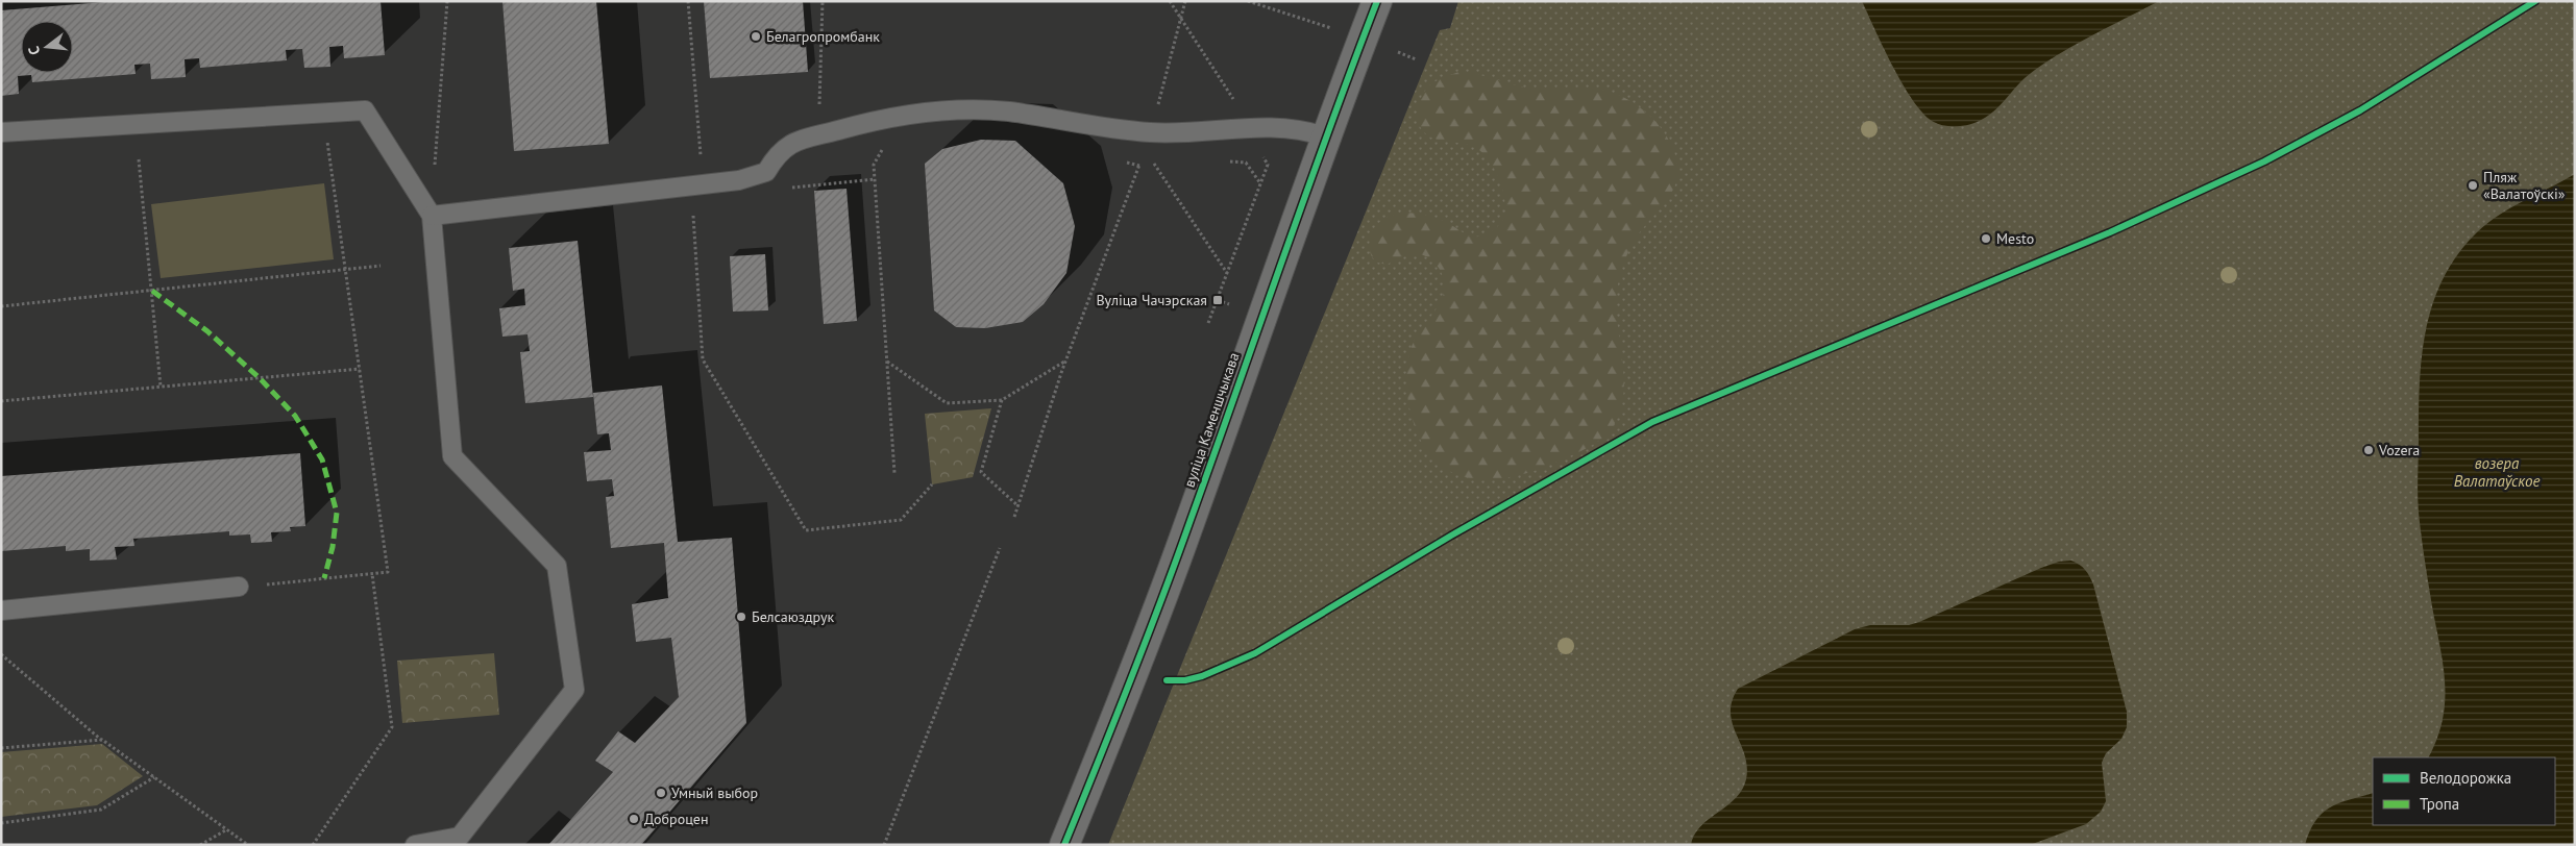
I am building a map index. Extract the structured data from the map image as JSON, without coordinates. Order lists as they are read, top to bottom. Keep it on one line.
{"streets":{"street":["вуліца Каменшчыкава"]},"water":["возера Валатаўское"],"places":{"other":["Белагропромбанк","Пляж «Валатоўскі»","Mesto","Vozera","Белсаюздрук","Умный выбор","Доброцен"],"transit":["Вуліца Чачэрская"]},"legend":["Велодорожка","Тропа"],"north":"left"}
